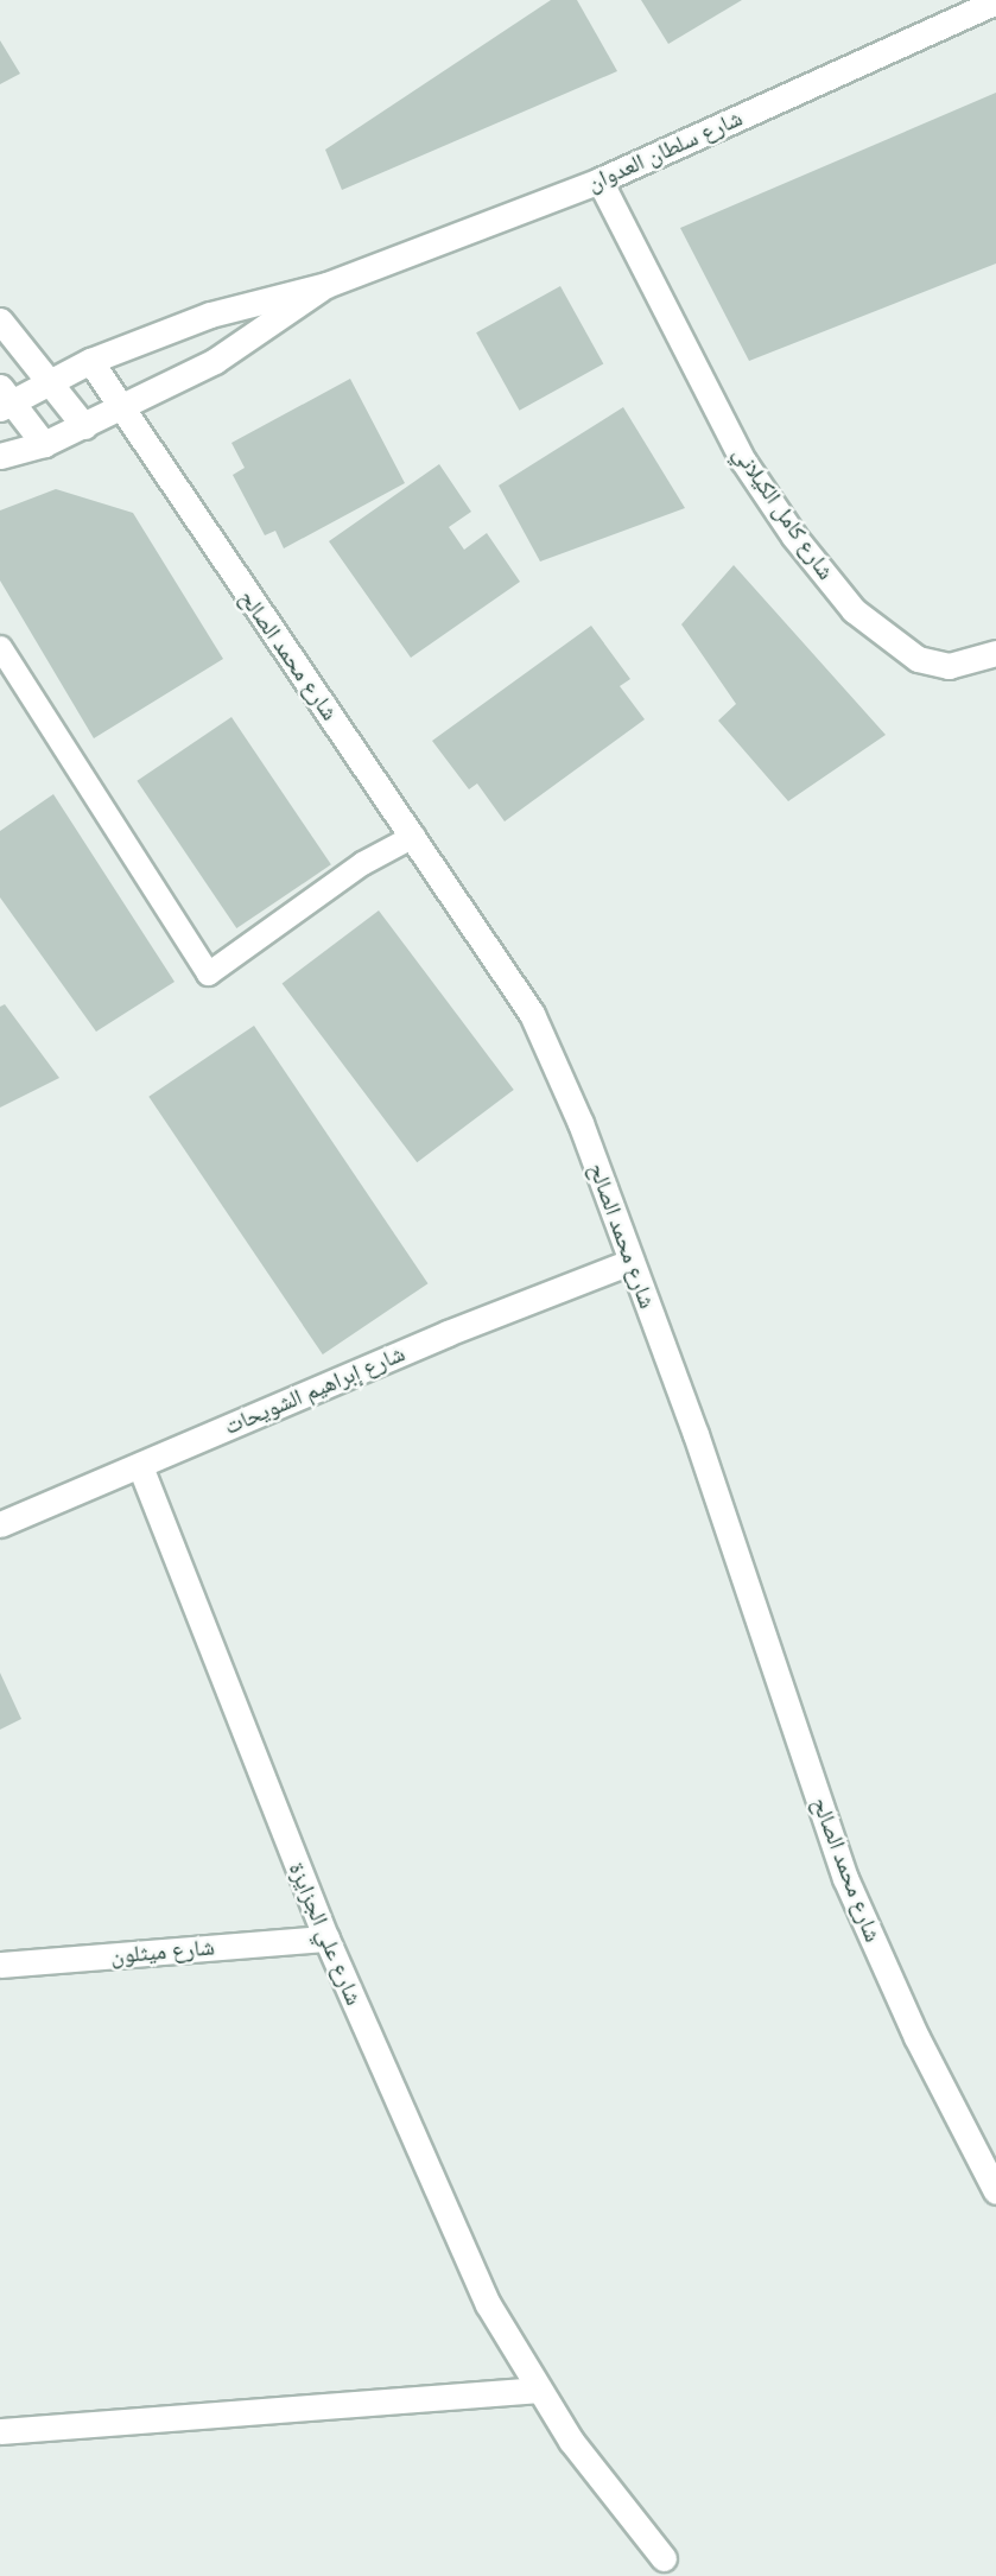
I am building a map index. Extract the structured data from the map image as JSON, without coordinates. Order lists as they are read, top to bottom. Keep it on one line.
{"streets":{"street":["شارع سلطان العدوان","شارع كامل الكيلاني","شارع محمد الصالح","شارع إبراهيم الشويحات","شارع علي الجزايزة","شارع ميثلون"]},"crossings":[["شارع سلطان العدوان","شارع كامل الكيلاني"],["شارع سلطان العدوان","شارع محمد الصالح"],["شارع محمد الصالح","شارع إبراهيم الشويحات"],["شارع إبراهيم الشويحات","شارع علي الجزايزة"],["شارع علي الجزايزة","شارع ميثلون"]]}
